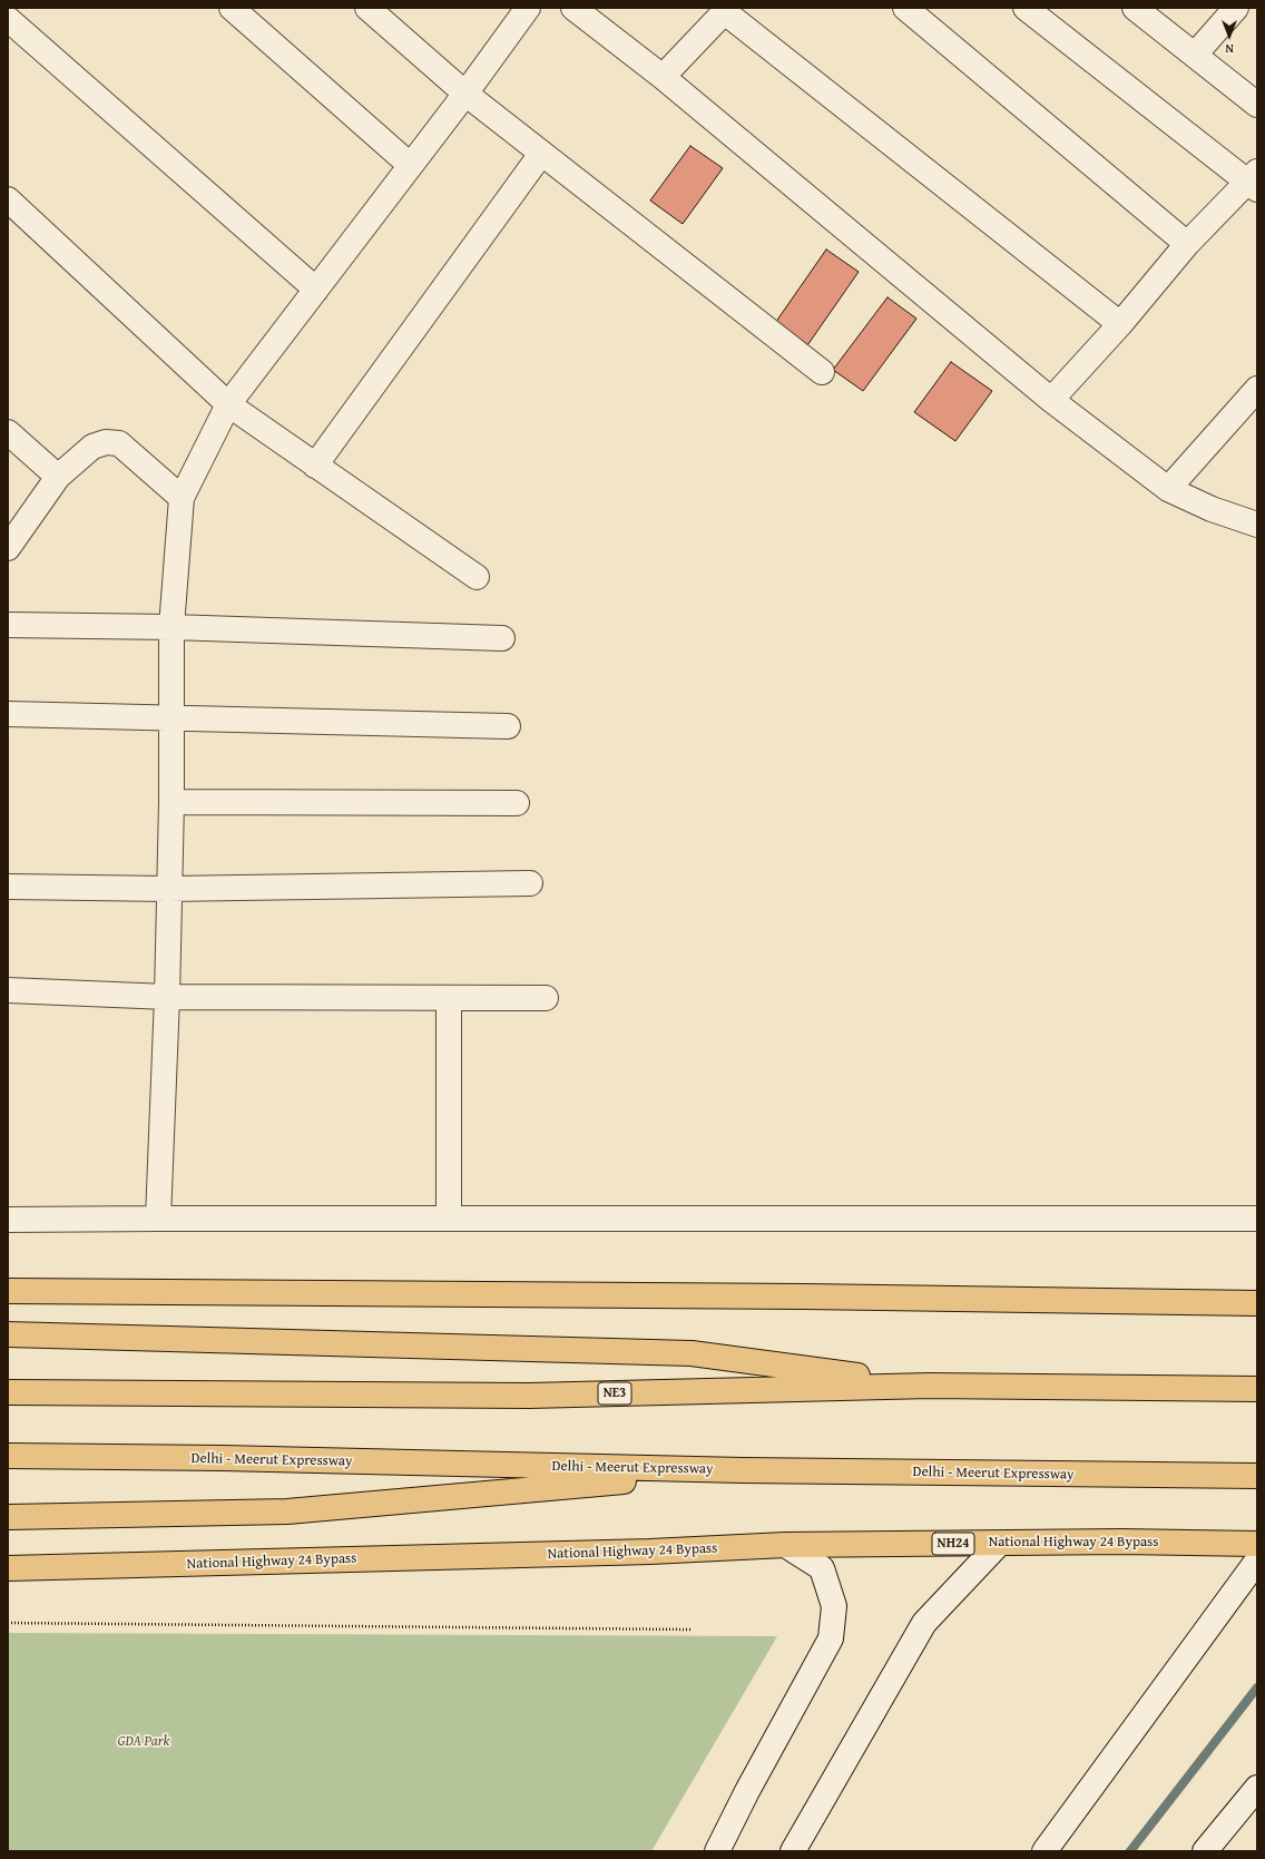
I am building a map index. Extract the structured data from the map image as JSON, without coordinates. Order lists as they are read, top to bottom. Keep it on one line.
{"streets":{"highway":["NE3","Delhi - Meerut Expressway","National Highway 24 Bypass","NH24"]},"parks":["GDA Park"],"north":"bottom"}
